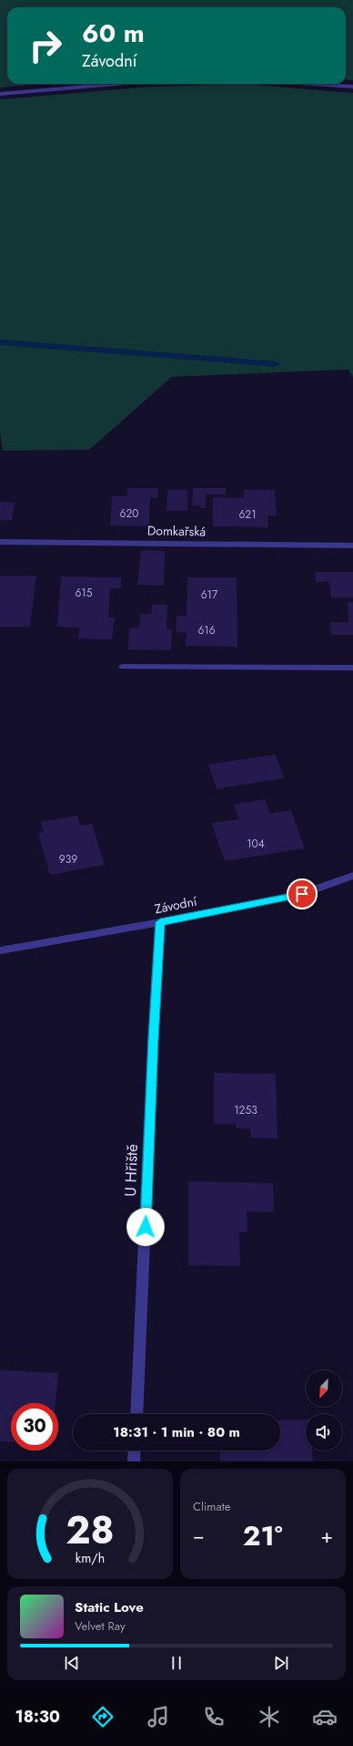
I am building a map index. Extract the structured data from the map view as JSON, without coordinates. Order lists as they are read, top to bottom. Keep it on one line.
{"streets":{"street":["Domkařská","Závodní","U Hřiště"]},"crossings":[["Závodní","U Hřiště"]],"house_numbers":["620","621","615","617","616","104","939","1253"],"north":"bottom left","page":{"turn":["60 m","Závodní"],"limit":"30","trip":"18:31 · 1 min · 80 m","tile":"Climate","heat":["−","21°","+"],"song":["Static Love","Velvet Ray"],"tabs":"18:30","gauge":["28","km/h"]}}
